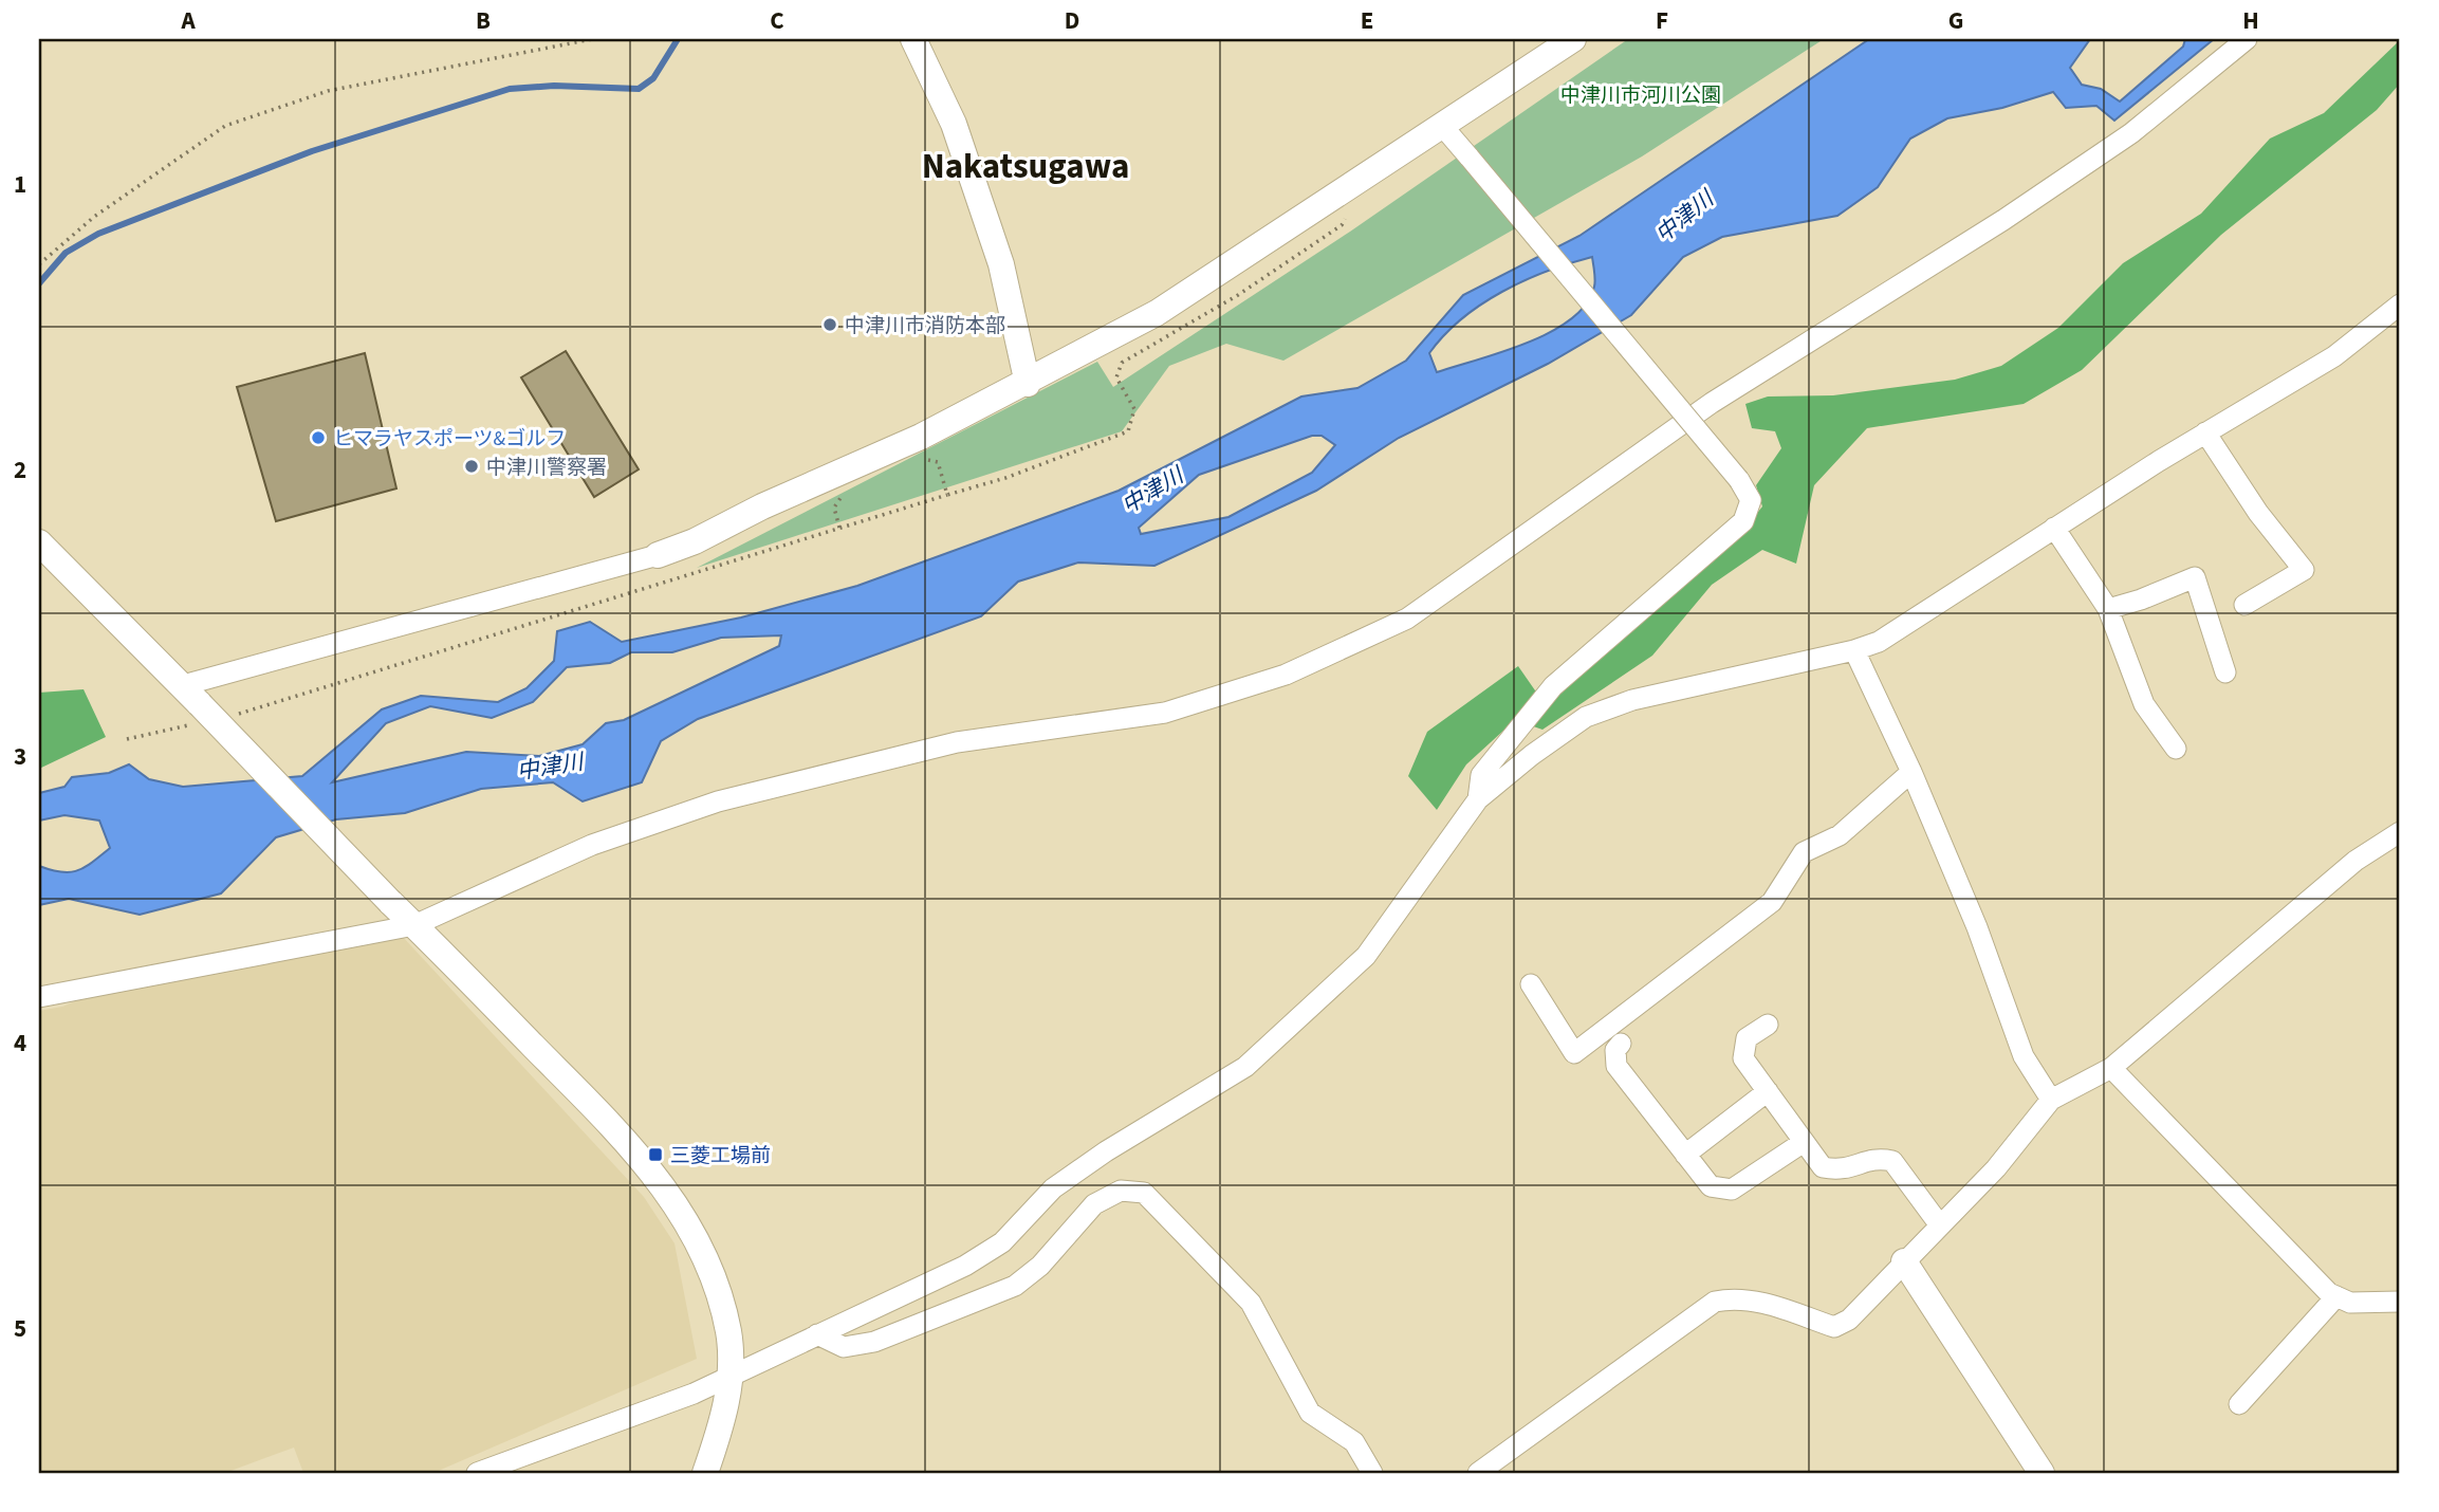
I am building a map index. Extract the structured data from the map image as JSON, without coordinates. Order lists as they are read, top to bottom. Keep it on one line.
{"districts":["Nakatsugawa"],"water":["中津川"],"parks":["中津川市河川公園"],"places":{"other":["中津川市消防本部","ヒマラヤスポーツ&ゴルフ","中津川警察署"],"transit":["三菱工場前"]},"grid":{"columns":["A","B","C","D","E","F","G","H"],"rows":["1","2","3","4","5"]}}
